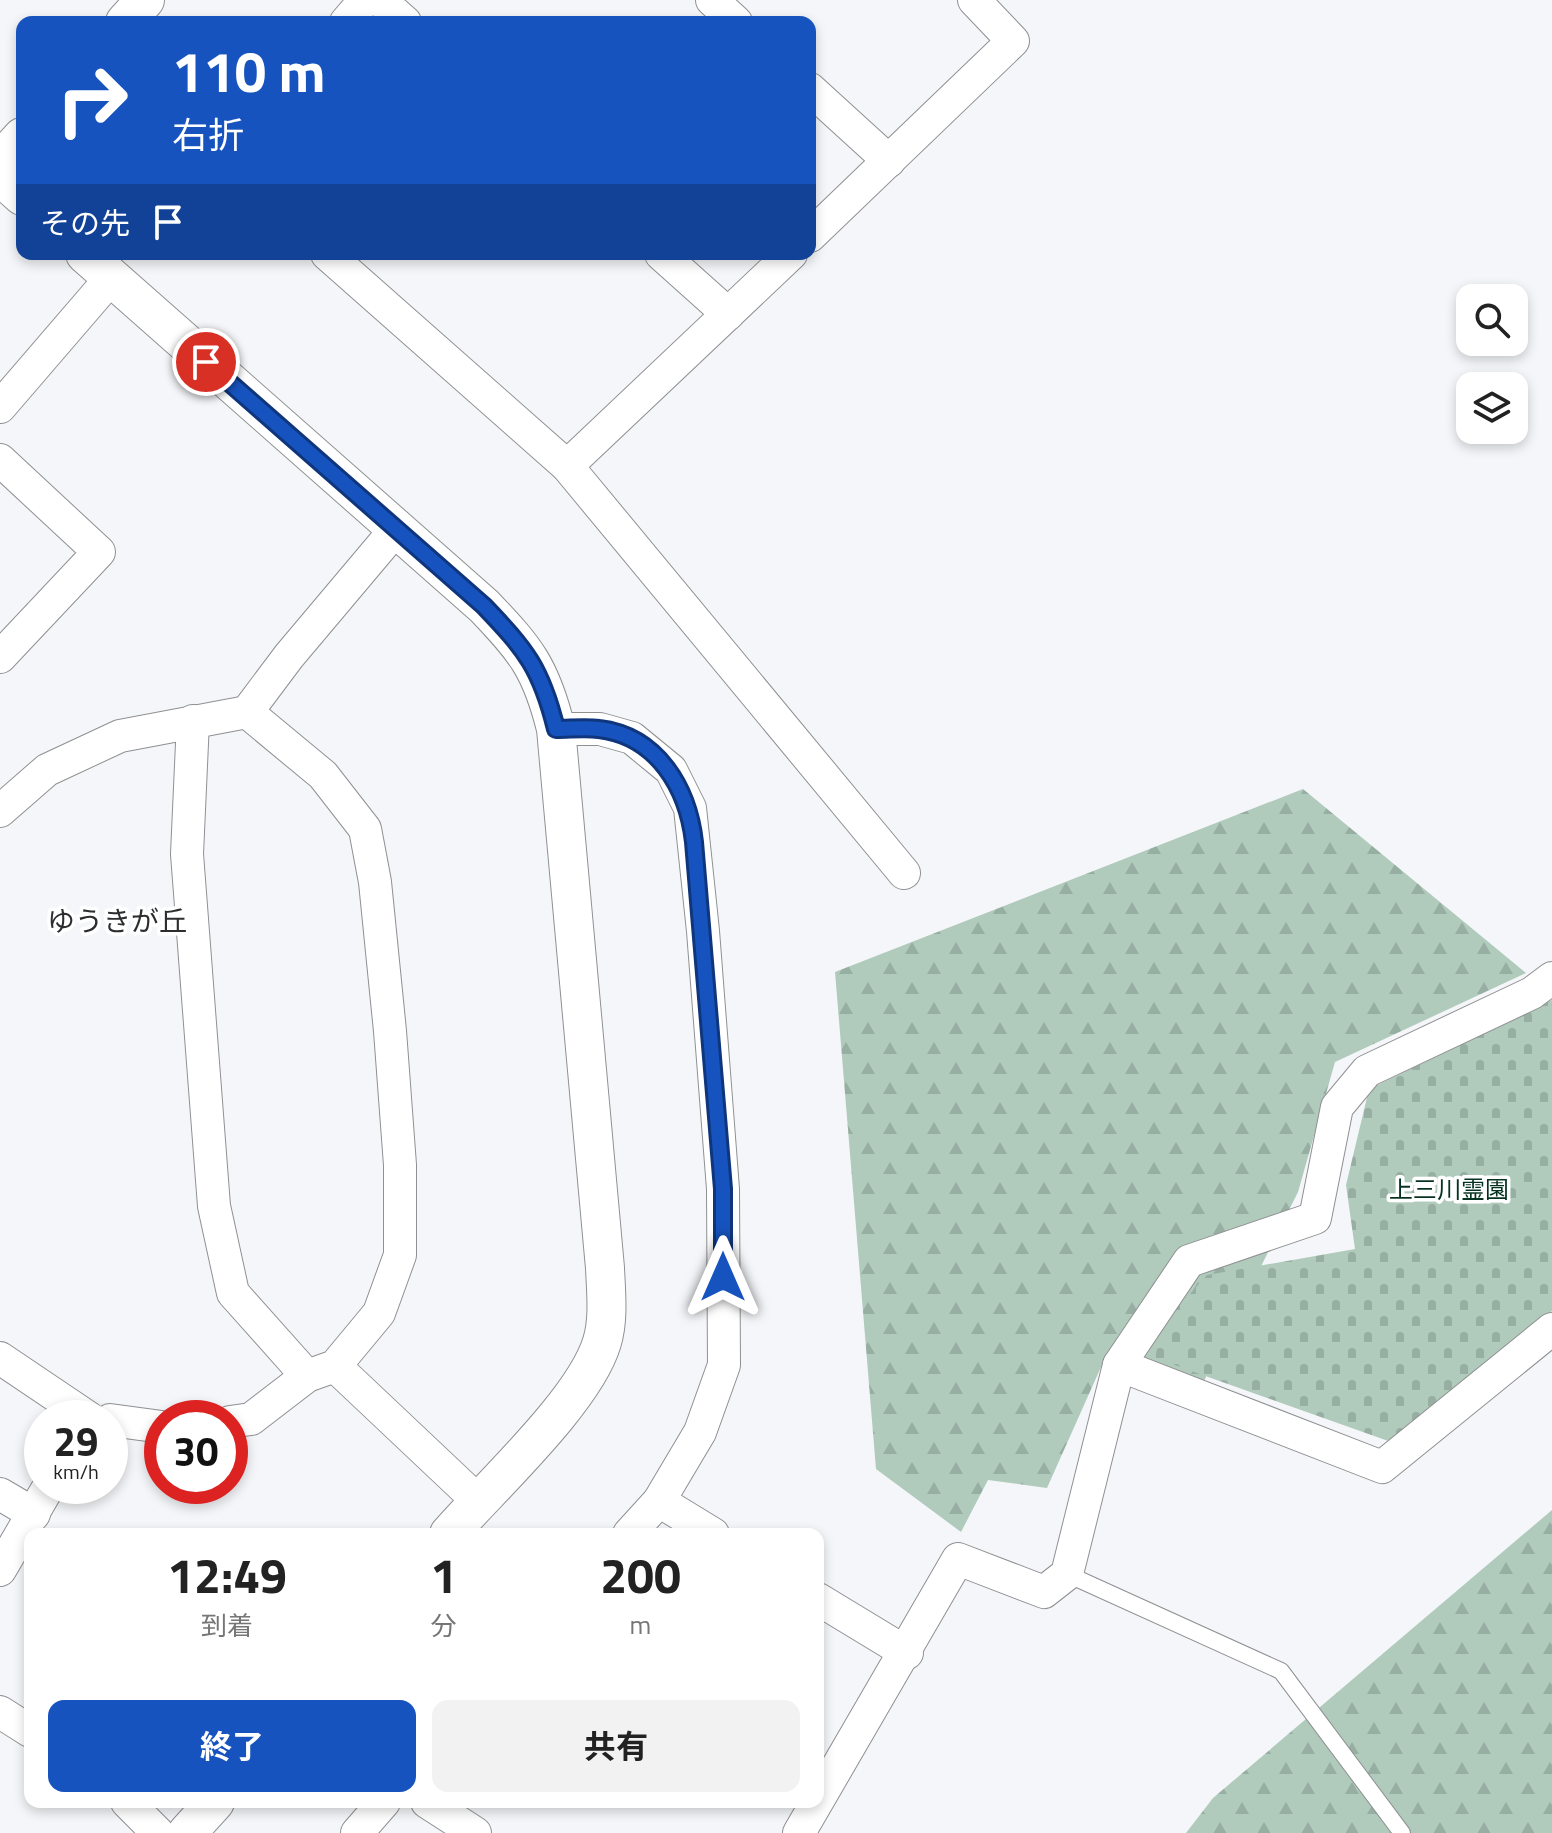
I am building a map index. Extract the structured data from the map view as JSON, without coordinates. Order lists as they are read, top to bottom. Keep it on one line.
{"districts":["ゆうきが丘"],"parks":["上三川霊園"],"page":{"turn":["110 m","右折"],"then":"その先","speed":"29 km/h","limit":"30","eta":["12:49","到着","1","分","200","m"],"buttons":["終了","共有"]}}
